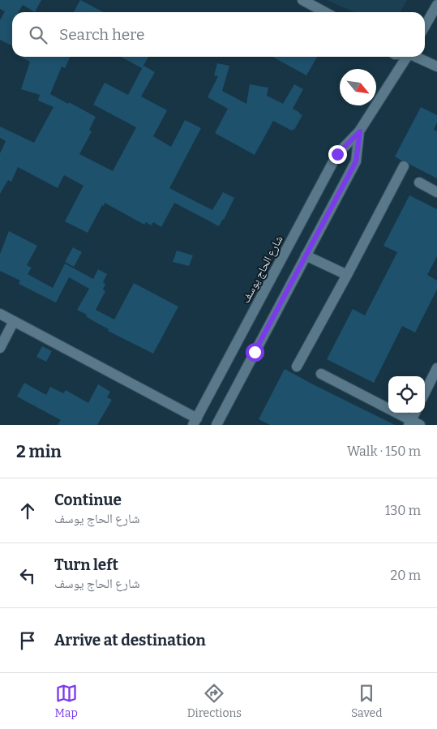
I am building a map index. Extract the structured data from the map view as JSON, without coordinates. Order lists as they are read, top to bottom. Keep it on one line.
{"streets":{"street":["شارع الحاج يوسف"]},"north":"bottom right","page":{"search":"Search here","heading":["2 min","Walk · 150 m"],"list":[["Continue","شارع الحاج يوسف","130 m"],["Turn left","شارع الحاج يوسف","20 m"],"Arrive at destination"],"nav":["Map","Directions","Saved"]}}
